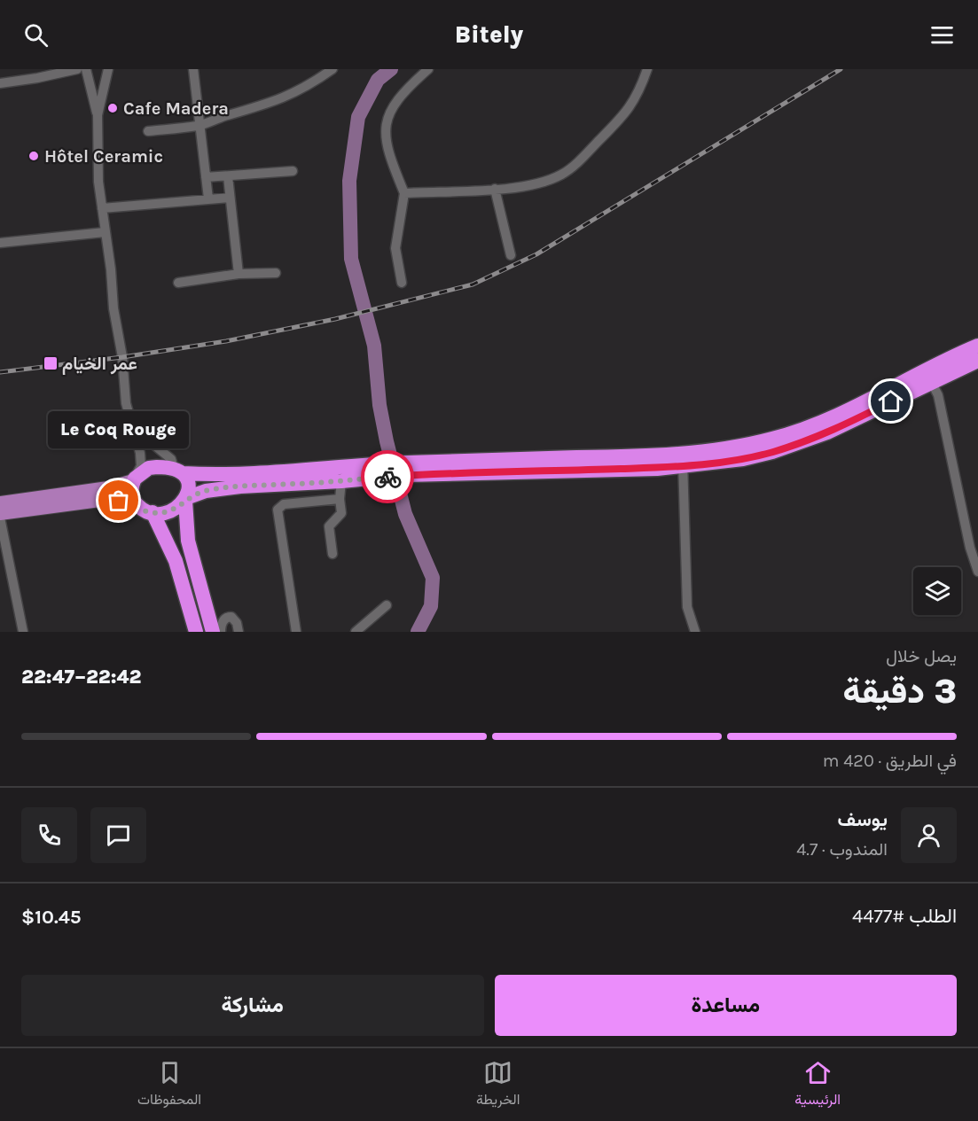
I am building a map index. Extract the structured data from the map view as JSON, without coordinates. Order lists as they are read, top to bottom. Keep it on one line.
{"places":{"other":["Cafe Madera","Hôtel Ceramic","Le Coq Rouge"],"transit":["عمر الخيام"]},"page":{"header":"Bitely","bubble":"Le Coq Rouge","heading":["3 دقيقة","يصل خلال","22:42–22:47"],"panel":["يوسف","المندوب · 4.7","الطلب #4477","$10.45"],"bar":"في الطريق · 420 m","buttons":["مساعدة","مشاركة"],"tabs":["الرئيسية","الخريطة","المحفوظات"]}}
